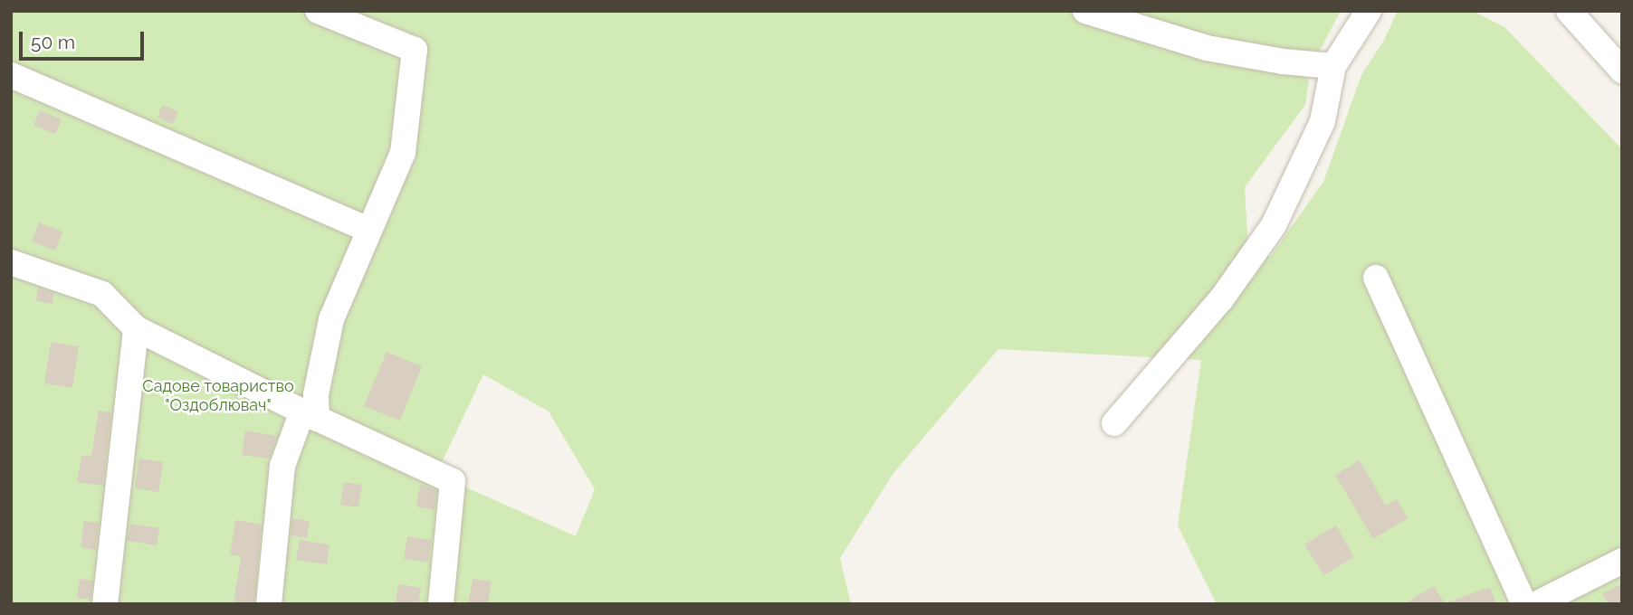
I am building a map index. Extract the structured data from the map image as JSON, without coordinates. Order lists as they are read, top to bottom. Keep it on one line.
{"parks":["Садове товариство \"Оздоблювач\""],"scale_bar":"50 m"}
